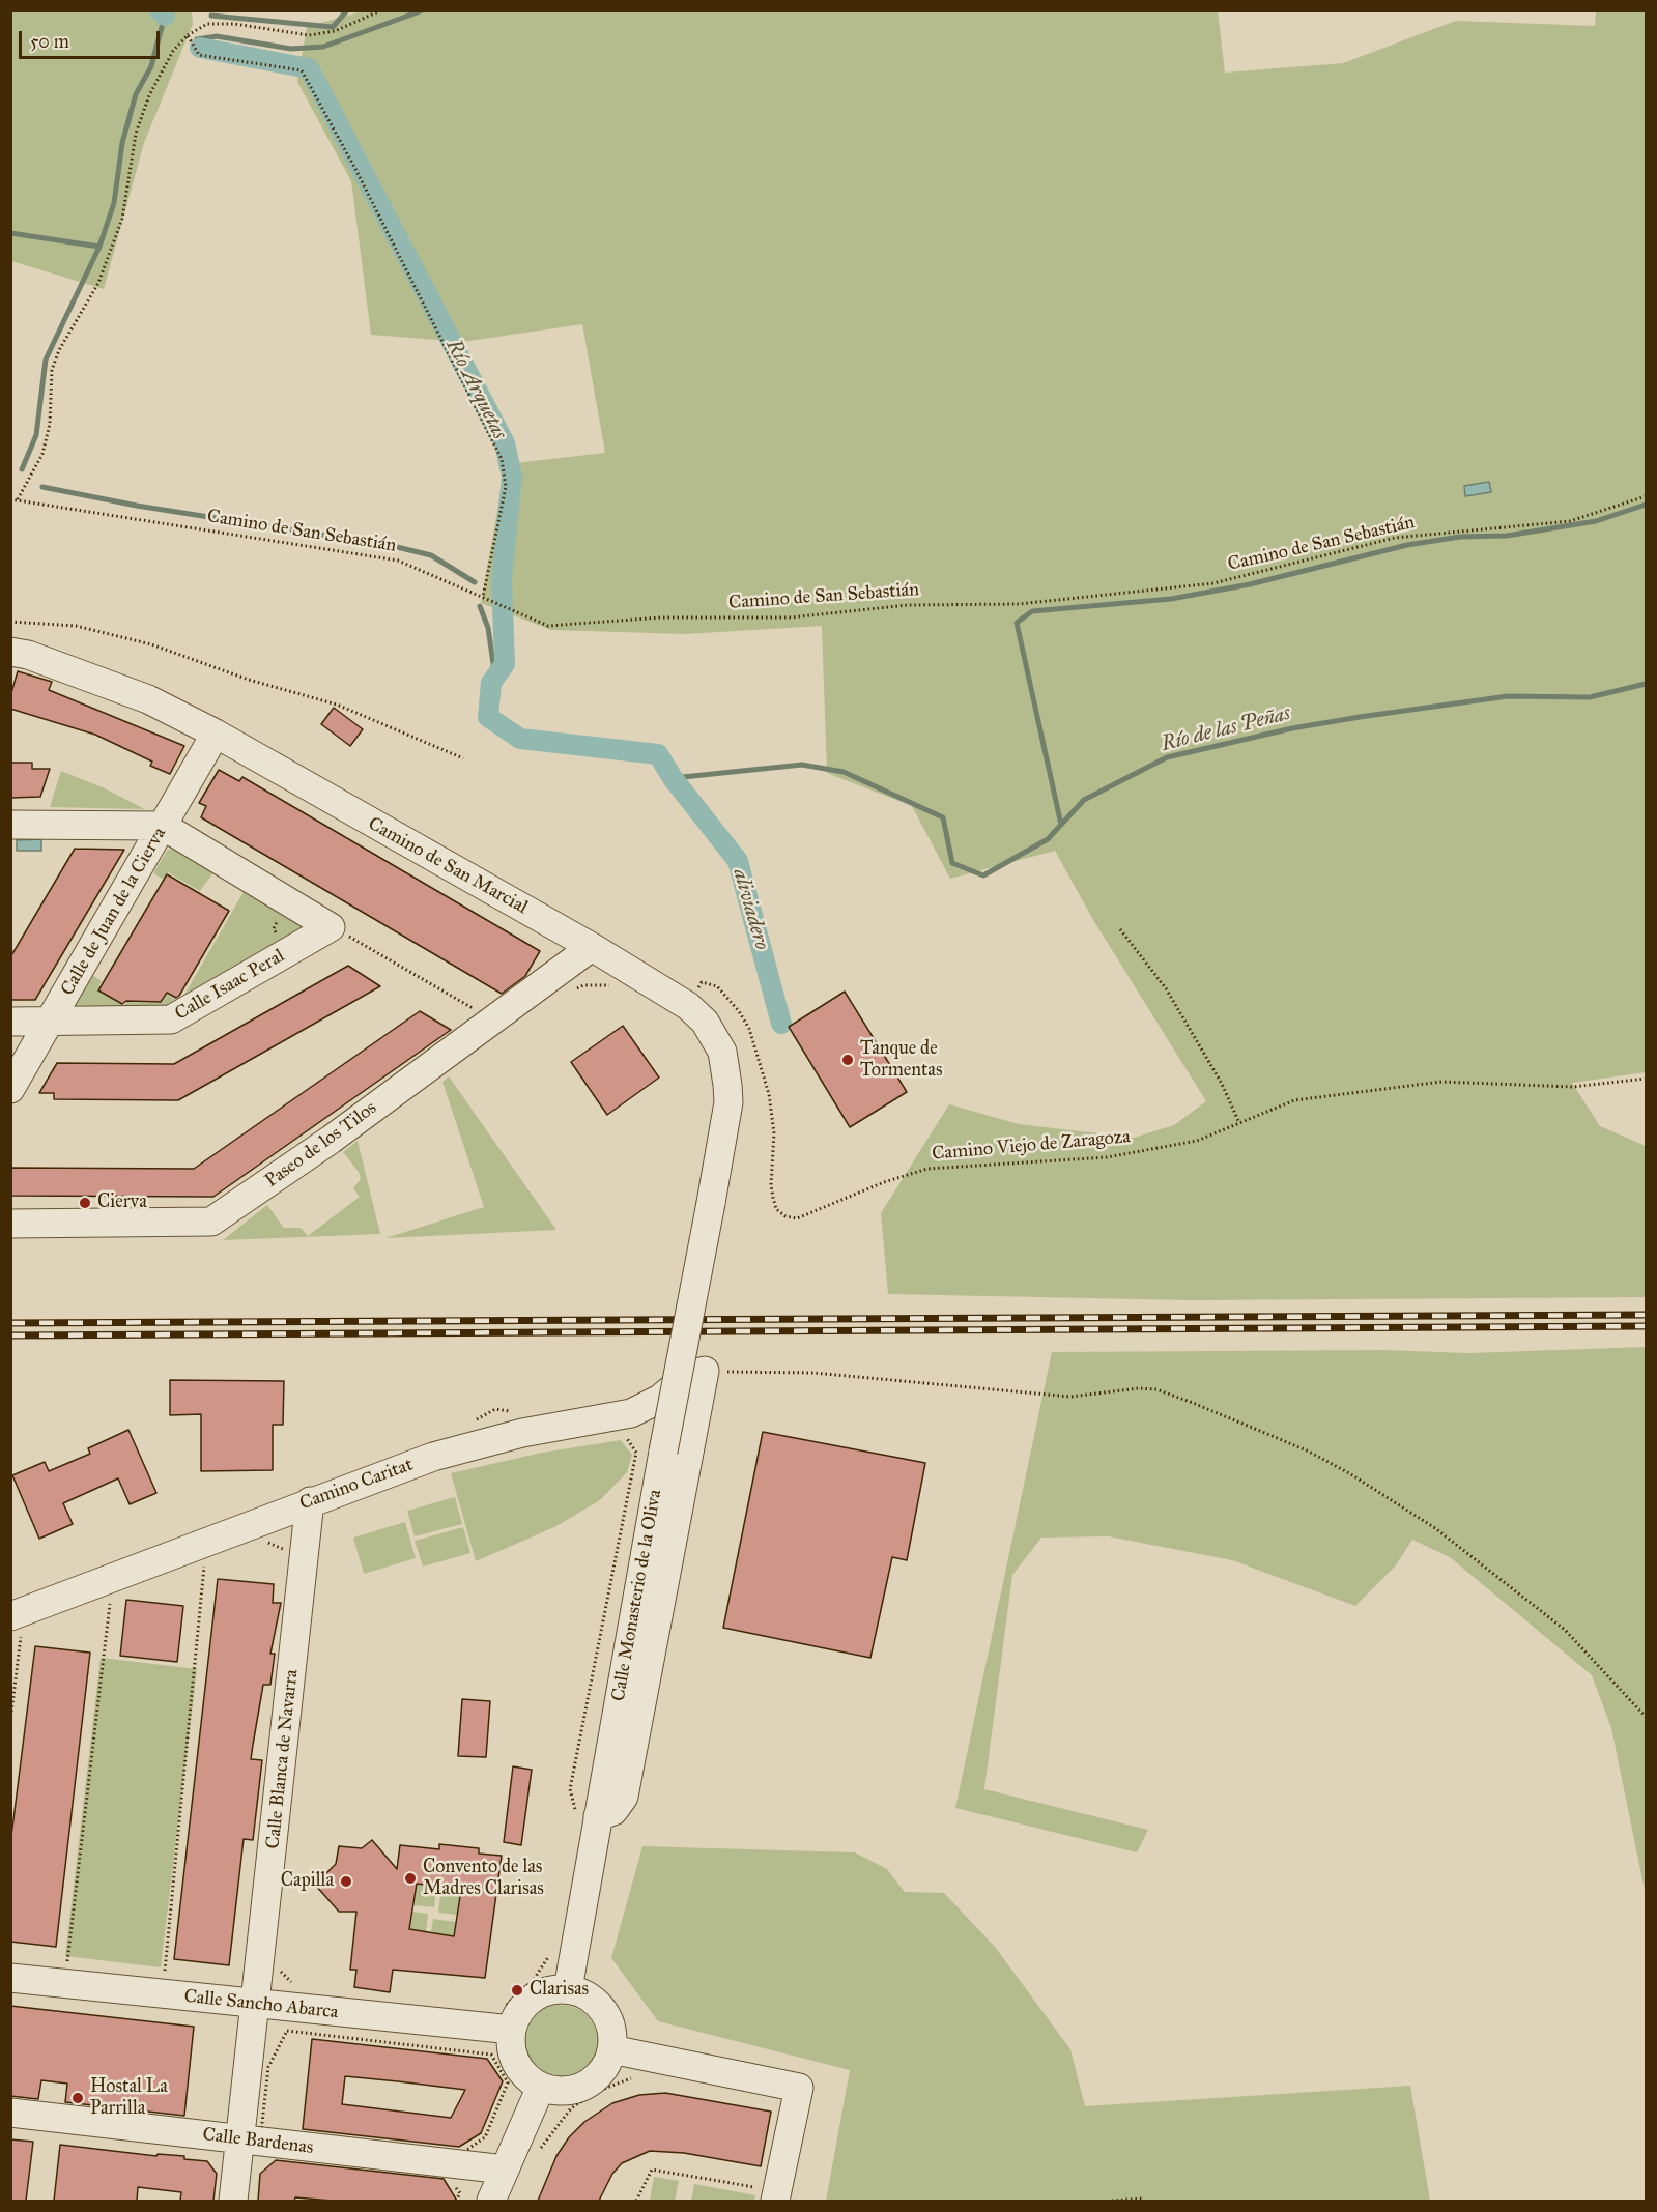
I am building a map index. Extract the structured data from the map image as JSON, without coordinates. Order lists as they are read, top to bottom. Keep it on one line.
{"streets":{"street":["Camino de San Marcial","Calle de Juan de la Cierva","Calle Isaac Peral","Paseo de los Tilos","Camino Caritat","Calle Monasterio de la Oliva","Calle Blanca de Navarra","Calle Sancho Abarca","Calle Bardenas"],"path":["Camino de San Sebastián","Camino Viejo de Zaragoza"]},"crossings":[["Camino de San Marcial","Calle de Juan de la Cierva"],["Camino de San Marcial","Paseo de los Tilos"],["Camino de San Marcial","Camino Viejo de Zaragoza"],["Camino de San Marcial","Calle Monasterio de la Oliva"],["Calle de Juan de la Cierva","Calle Isaac Peral"],["Camino Caritat","Calle Blanca de Navarra"],["Calle Monasterio de la Oliva","Calle Sancho Abarca"],["Calle Blanca de Navarra","Calle Sancho Abarca"],["Calle Blanca de Navarra","Calle Bardenas"]],"water":["Río Arquetas","Río de las Peñas","aliviadero"],"places":["Tanque de Tormentas","Cierva","Convento de las Madres Clarisas","Capilla","Clarisas","Hostal La Parrilla"],"scale_bar":"50 m"}
